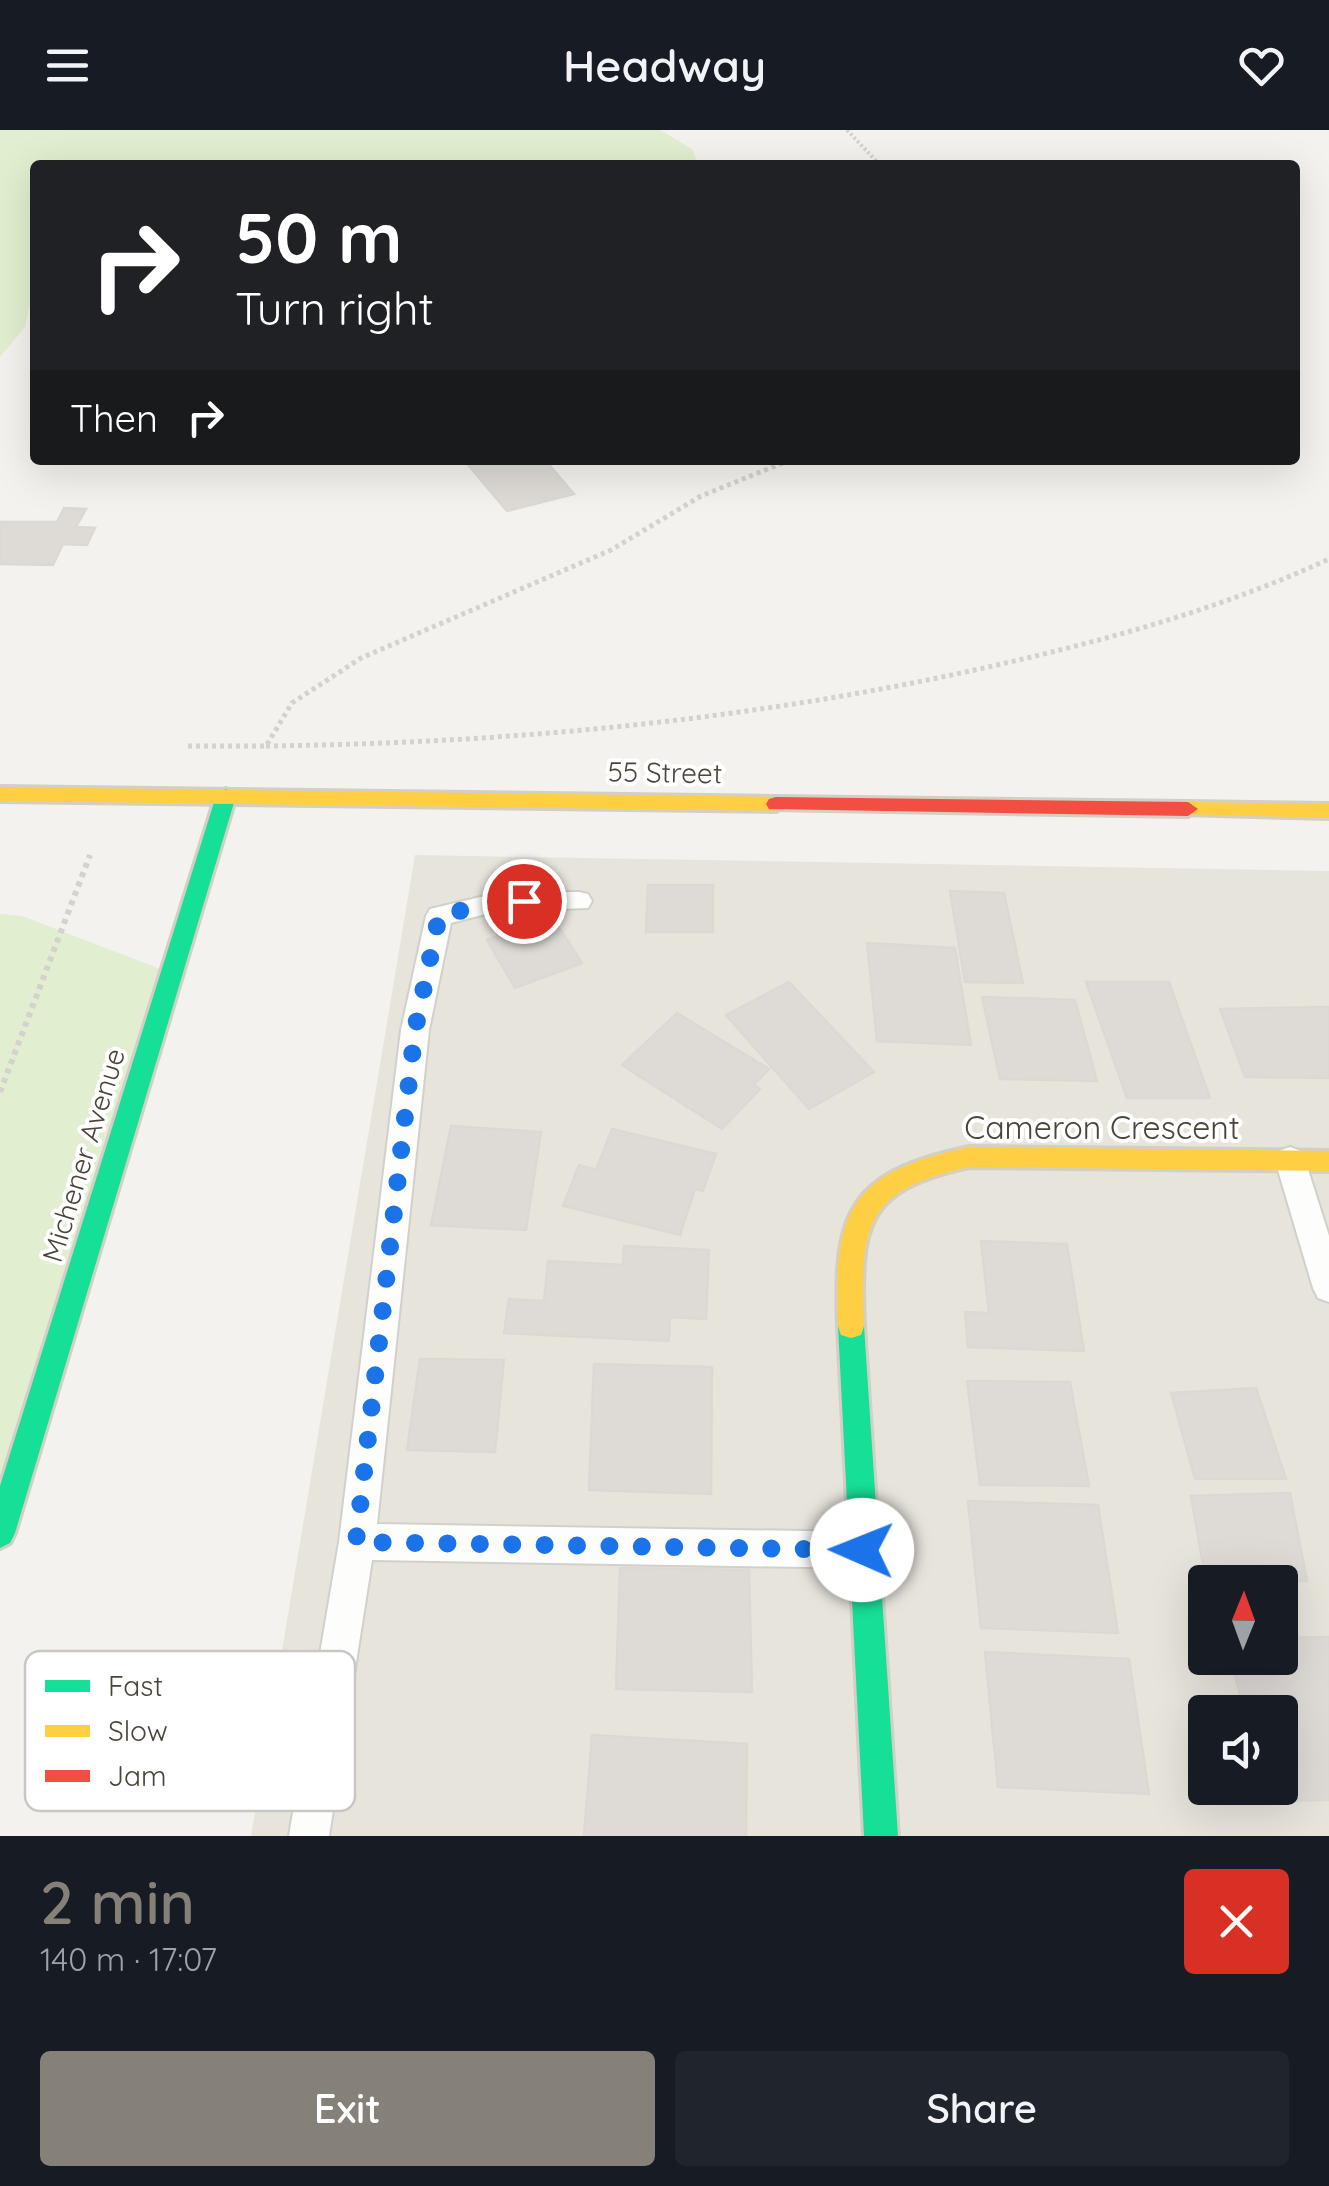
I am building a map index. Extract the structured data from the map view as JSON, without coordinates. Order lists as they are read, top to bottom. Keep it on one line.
{"streets":{"street":["55 Street","Cameron Crescent","Michener Avenue"]},"crossings":[["55 Street","Michener Avenue"]],"legend":["Fast","Slow","Jam"],"north":"top","page":{"header":"Headway","turn":["50 m","Turn right"],"then":"Then","heading":["2 min","140 m · 17:07"],"buttons":["Exit","Share"]}}
